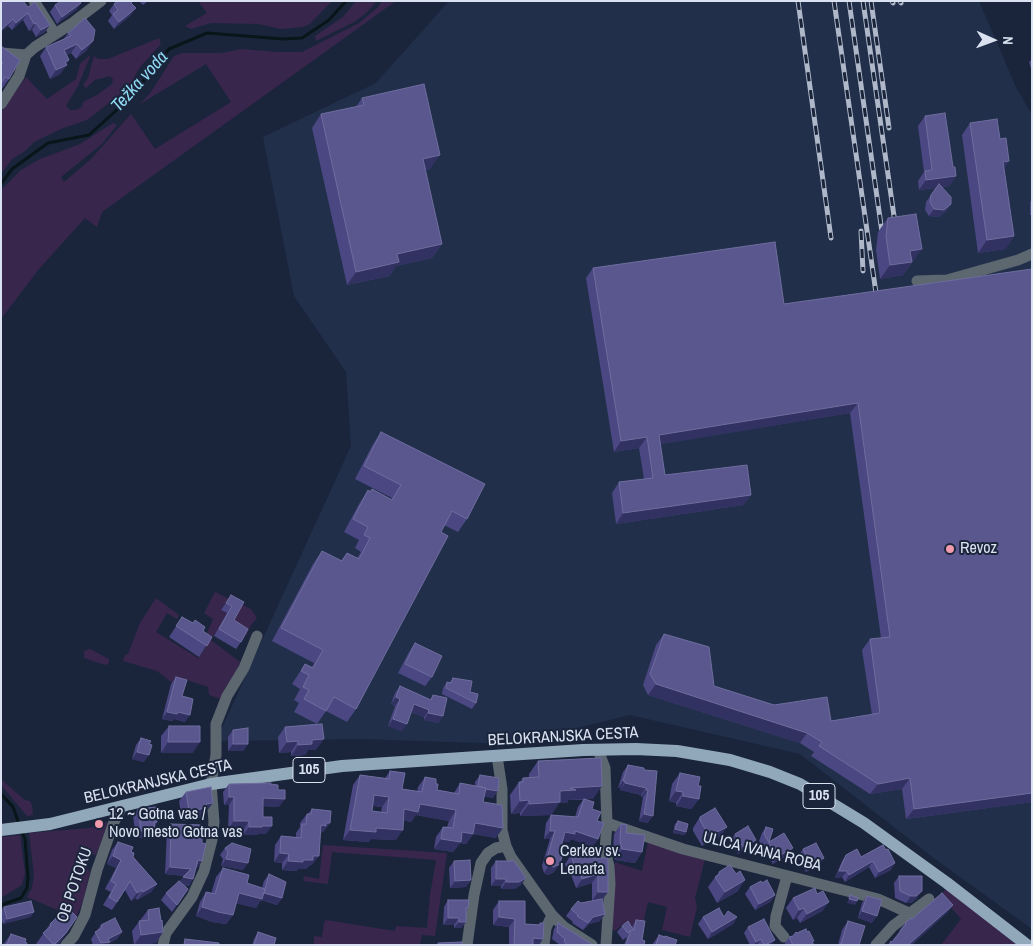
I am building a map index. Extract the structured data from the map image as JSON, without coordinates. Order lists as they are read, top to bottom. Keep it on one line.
{"streets":{"main road":["BELOKRANJSKA CESTA","105"],"street":["ULICA IVANA ROBA","OB POTOKU"]},"crossings":[["BELOKRANJSKA CESTA","OB POTOKU"]],"water":["Težka voda"],"places":["Revoz","12 ~ Gotna vas / Novo mesto Gotna vas","Cerkev sv. Lenarta"],"north":"right"}
